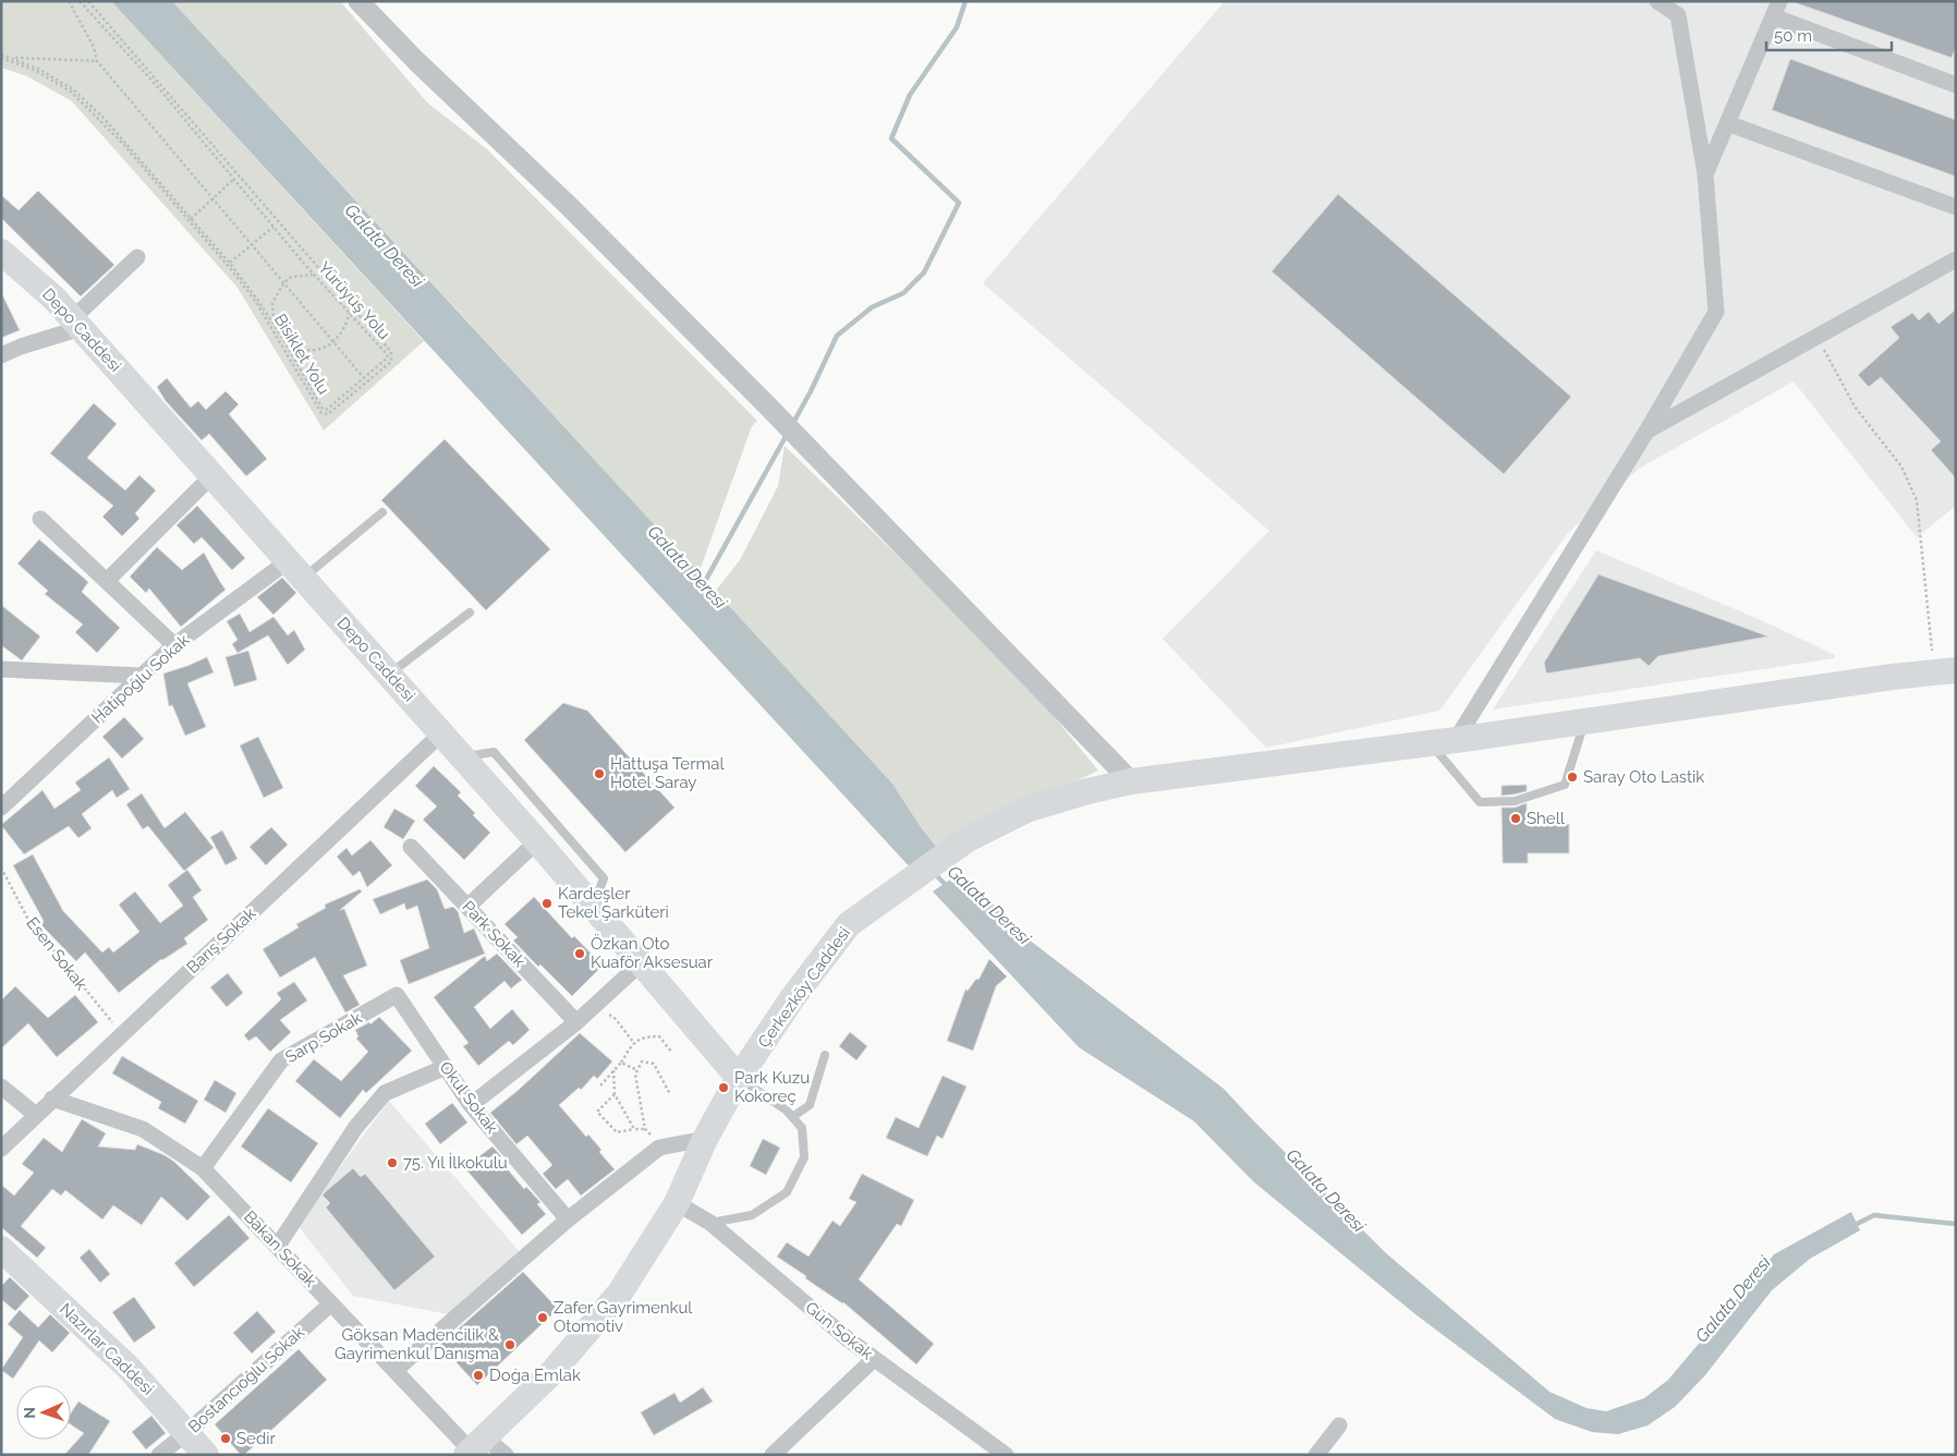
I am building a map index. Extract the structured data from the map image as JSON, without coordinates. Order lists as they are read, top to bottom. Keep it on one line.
{"streets":{"main road":["Depo Caddesi","Çerkezköy Caddesi","Nazırlar Caddesi"],"street":["Hatipoğlu Sokak","Park Sokak","Barış Sokak","Sarp Sokak","Okul Sokak","Bakan Sokak","Gün Sokak","Bostancıoğlu Sokak"],"path":["Yürüyüş Yolu","Bisiklet Yolu","Esen Sokak"]},"crossings":[["Yürüyüş Yolu","Bisiklet Yolu"],["Depo Caddesi","Hatipoğlu Sokak"],["Depo Caddesi","Barış Sokak"],["Depo Caddesi","Çerkezköy Caddesi"],["Barış Sokak","Esen Sokak"],["Barış Sokak","Bakan Sokak"],["Çerkezköy Caddesi","Bakan Sokak"],["Çerkezköy Caddesi","Gün Sokak"],["Sarp Sokak","Okul Sokak"],["Sarp Sokak","Bakan Sokak"],["Bakan Sokak","Bostancıoğlu Sokak"],["Nazırlar Caddesi","Bostancıoğlu Sokak"]],"water":["Galata Deresi"],"places":["Hattuşa Termal Hotel Saray","Saray Oto Lastik","Shell","Kardeşler Tekel Şarküteri","Özkan Oto Kuaför Aksesuar","Park Kuzu Kokoreç","75. Yıl İlkokulu","Zafer Gayrimenkul Otomotiv","Göksan Madencilik & Gayrimenkul Danışma","Doğa Emlak","Sedir"],"scale_bar":"50 m","north":"left"}
